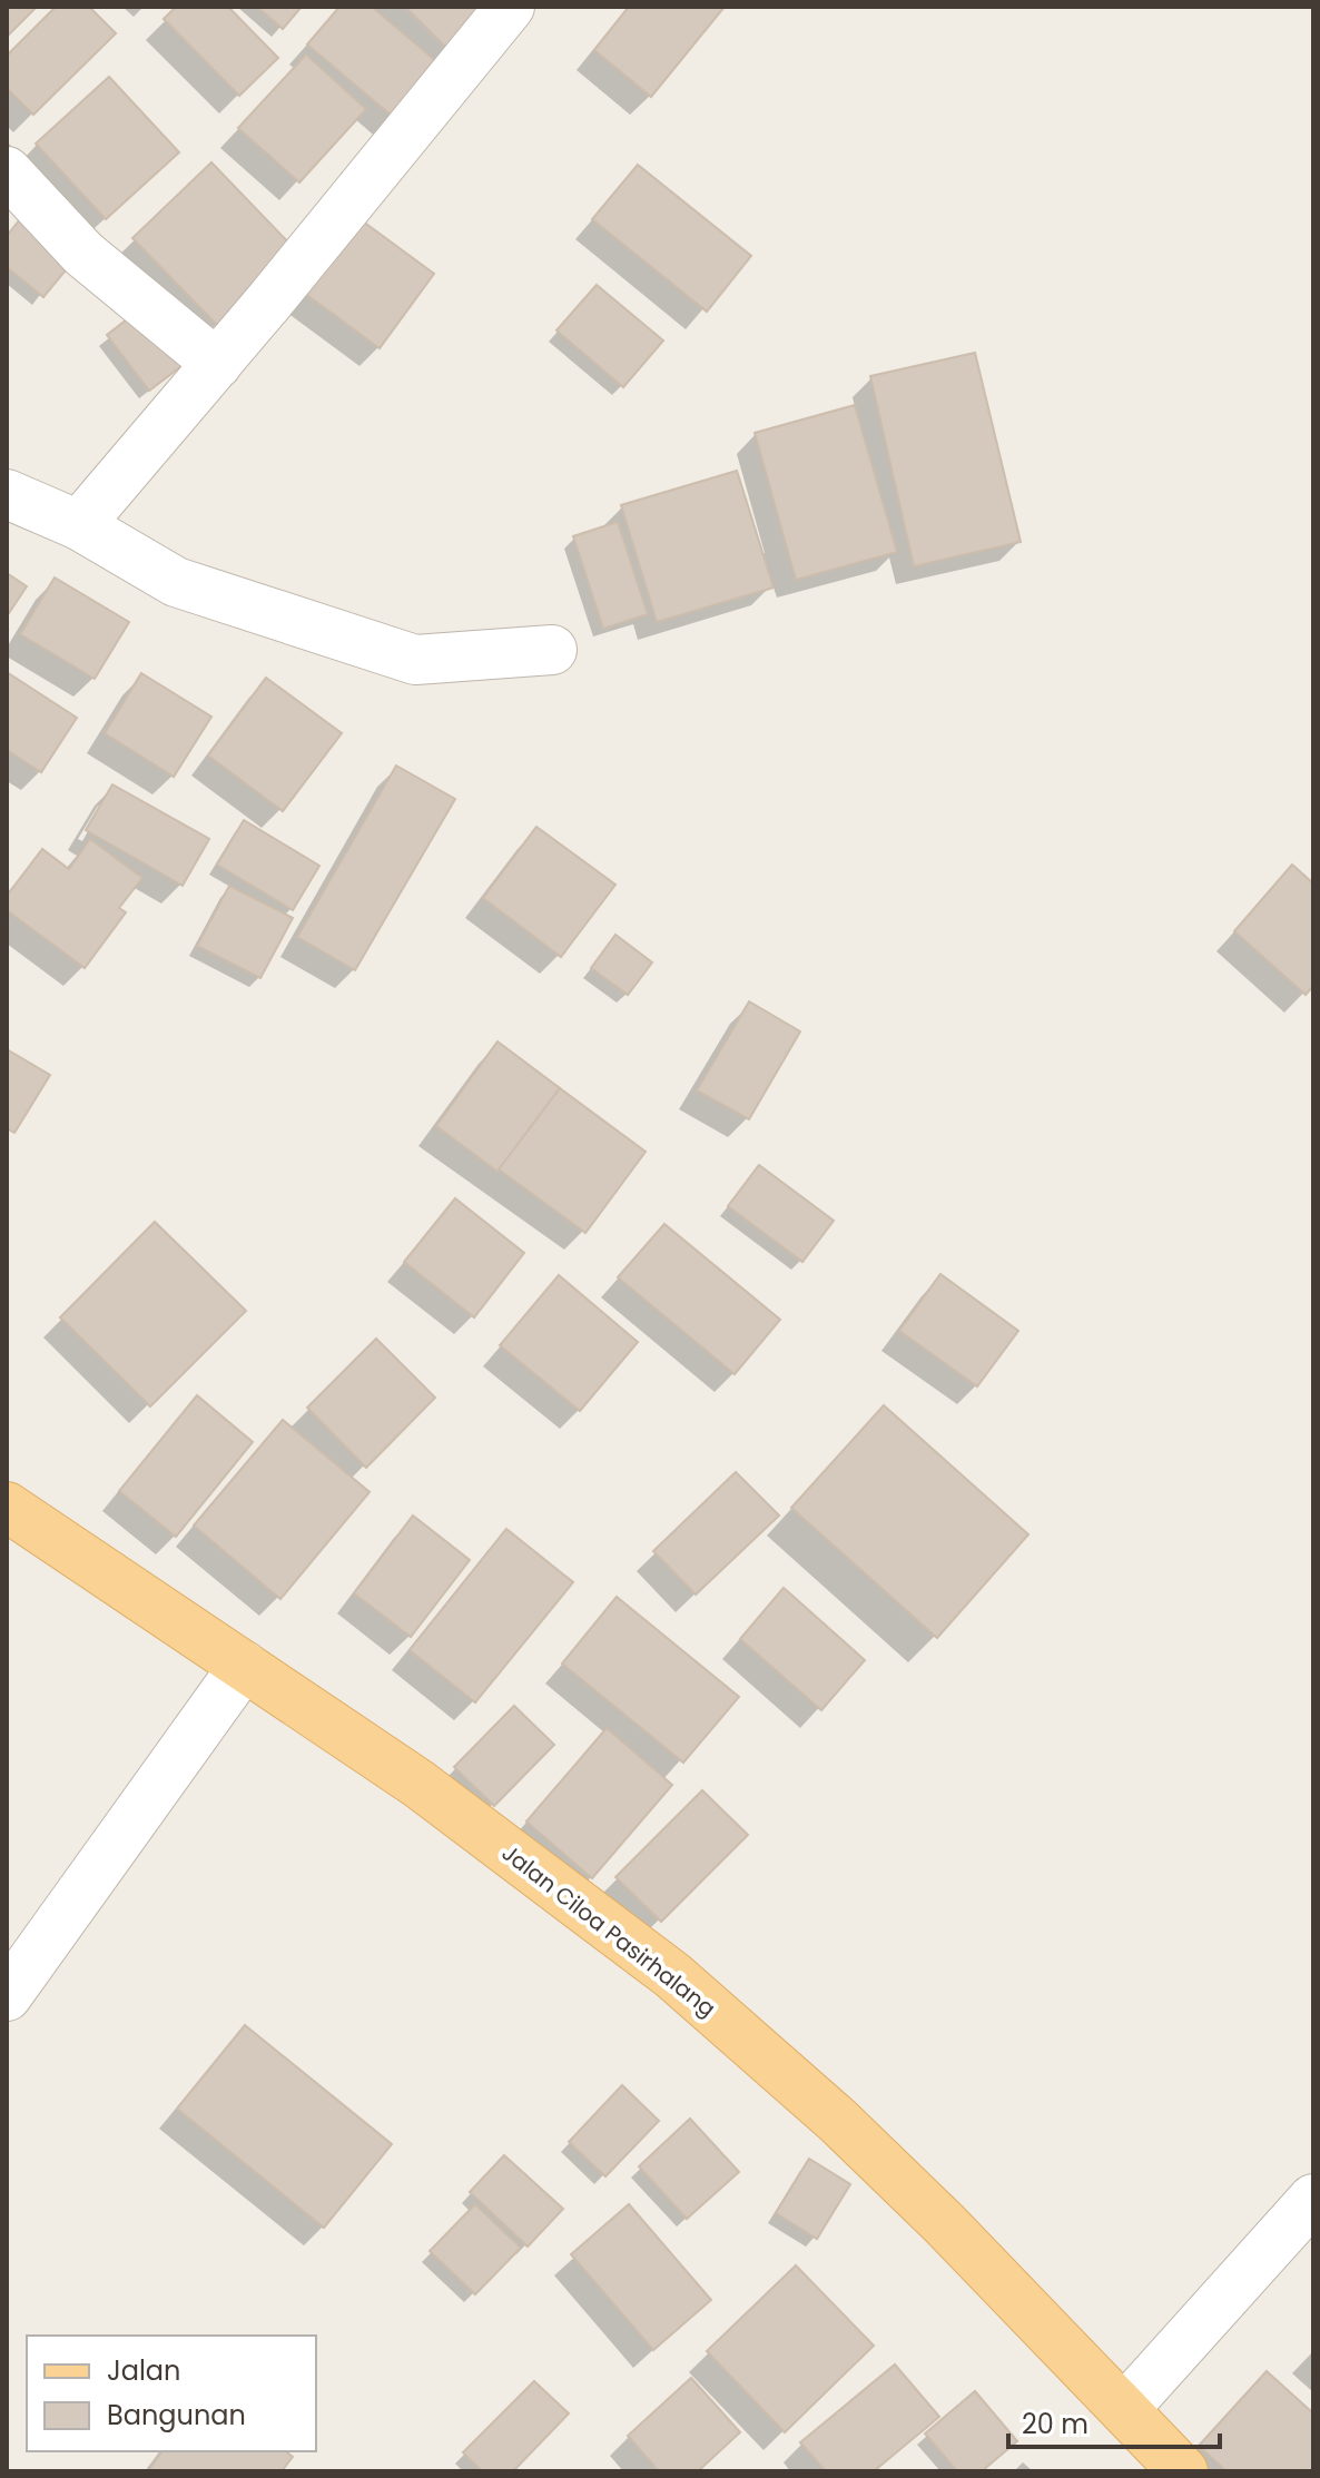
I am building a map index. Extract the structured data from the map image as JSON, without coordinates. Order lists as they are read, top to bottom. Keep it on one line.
{"streets":{"main road":["Jalan Ciloa Pasirhalang"]},"legend":["Jalan","Bangunan"],"scale_bar":"20 m"}
